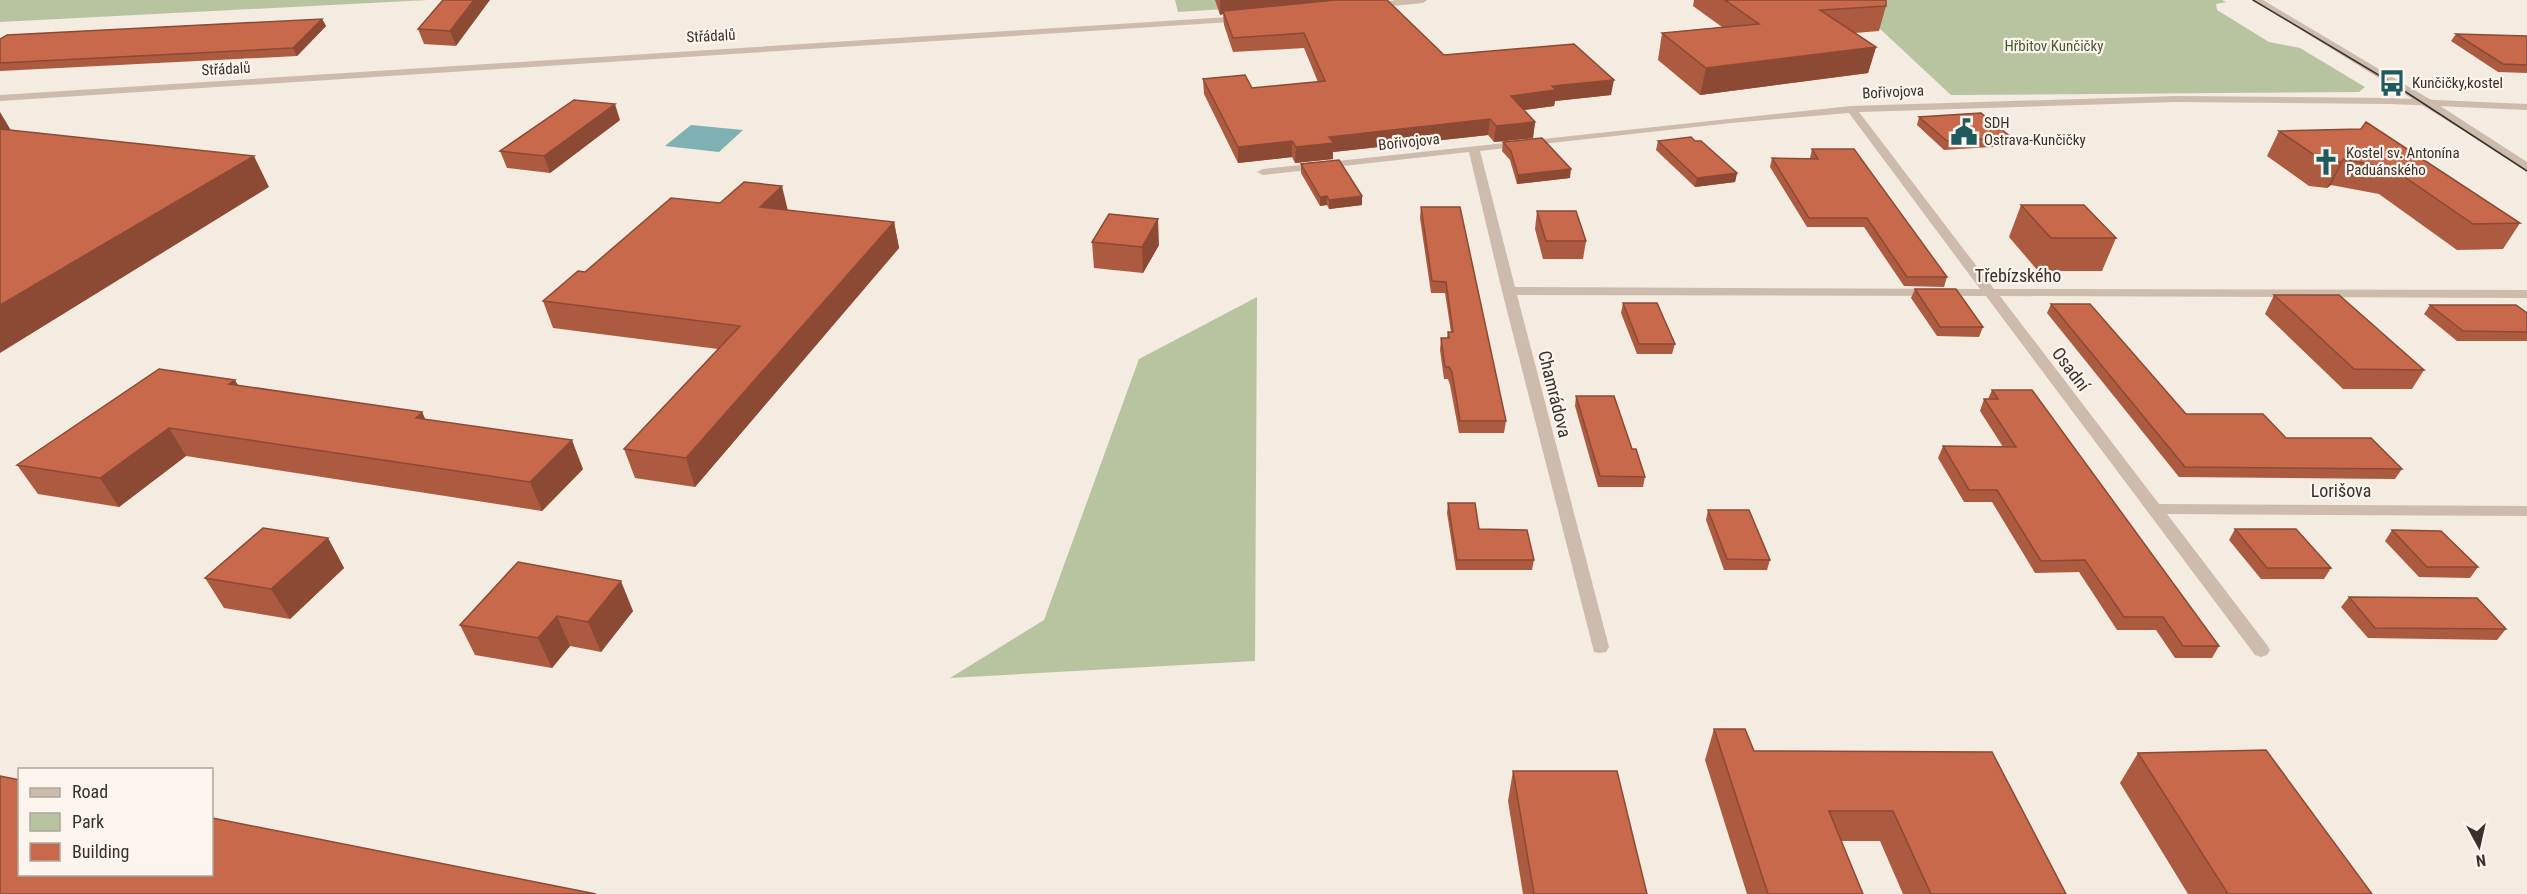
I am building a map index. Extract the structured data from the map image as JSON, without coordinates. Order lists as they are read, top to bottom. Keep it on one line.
{"streets":{"street":["Střádalů","Bořivojova","Třebízského","Osadní","Chamrádova","Lorišova"]},"crossings":[["Bořivojova","Osadní"],["Bořivojova","Chamrádova"],["Třebízského","Osadní"],["Třebízského","Chamrádova"],["Osadní","Lorišova"]],"parks":["Hřbitov Kunčičky"],"places":{"bus stop":["Kunčičky,kostel"],"public building":["SDH Ostrava-Kunčičky"],"church":["Kostel sv. Antonína Paduánského"]},"legend":["Road","Park","Building"],"north":"bottom"}
